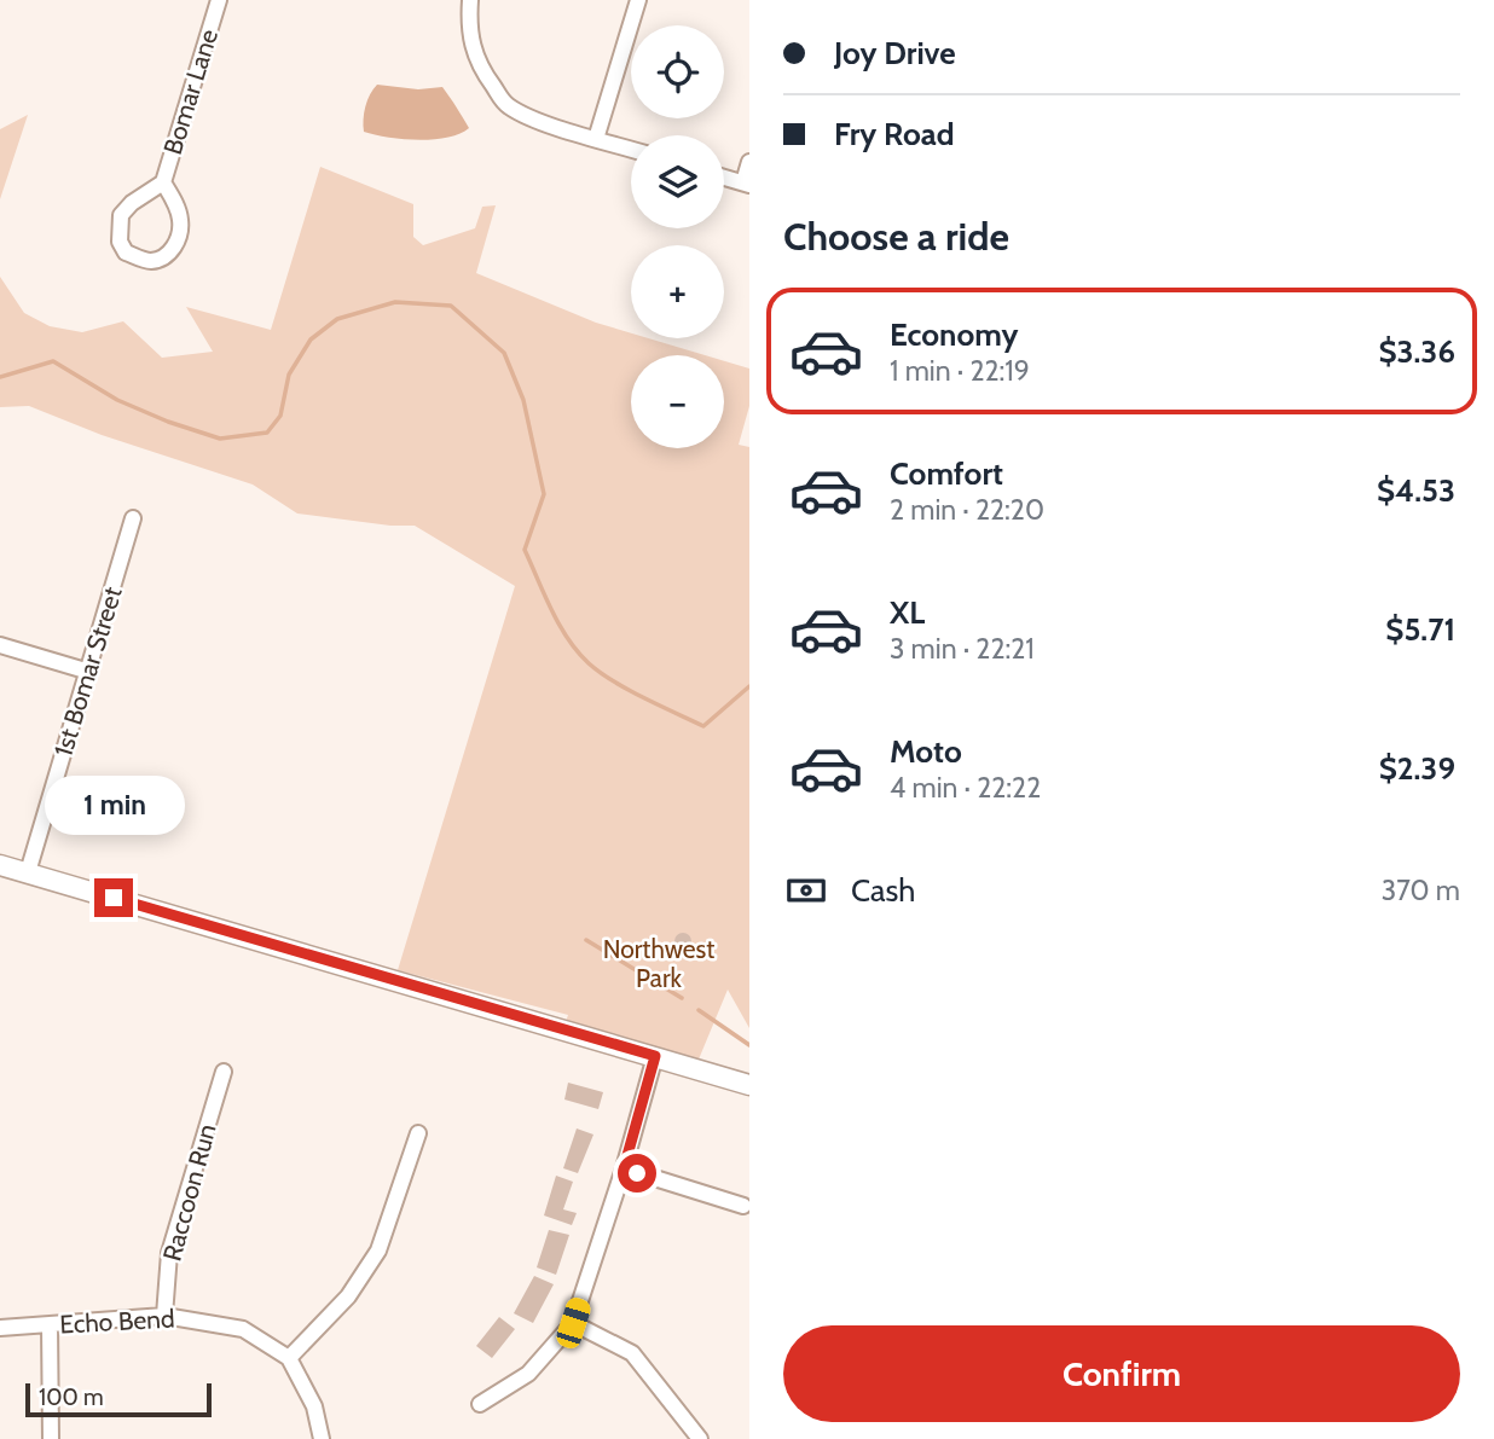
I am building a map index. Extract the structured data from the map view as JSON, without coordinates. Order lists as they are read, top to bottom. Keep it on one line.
{"streets":{"street":["Bomar Lane","1st Bomar Street","Raccoon Run","Echo Bend"]},"crossings":[["Raccoon Run","Echo Bend"]],"parks":["Northwest Park"],"scale_bar":"100 m","page":{"banner":["Joy Drive","Fry Road"],"map_buttons":["+","−"],"heading":"Choose a ride","list":[{"name":"Economy","note":"1 min · 22:19","value":"$3.36"},{"name":"Comfort","note":"2 min · 22:20","value":"$4.53"},{"name":"XL","note":"3 min · 22:21","value":"$5.71"},{"name":"Moto","note":"4 min · 22:22","value":"$2.39"}],"bubble":"1 min","pay":["Cash","370 m"],"buttons":"Confirm","scale":"100 m"}}
